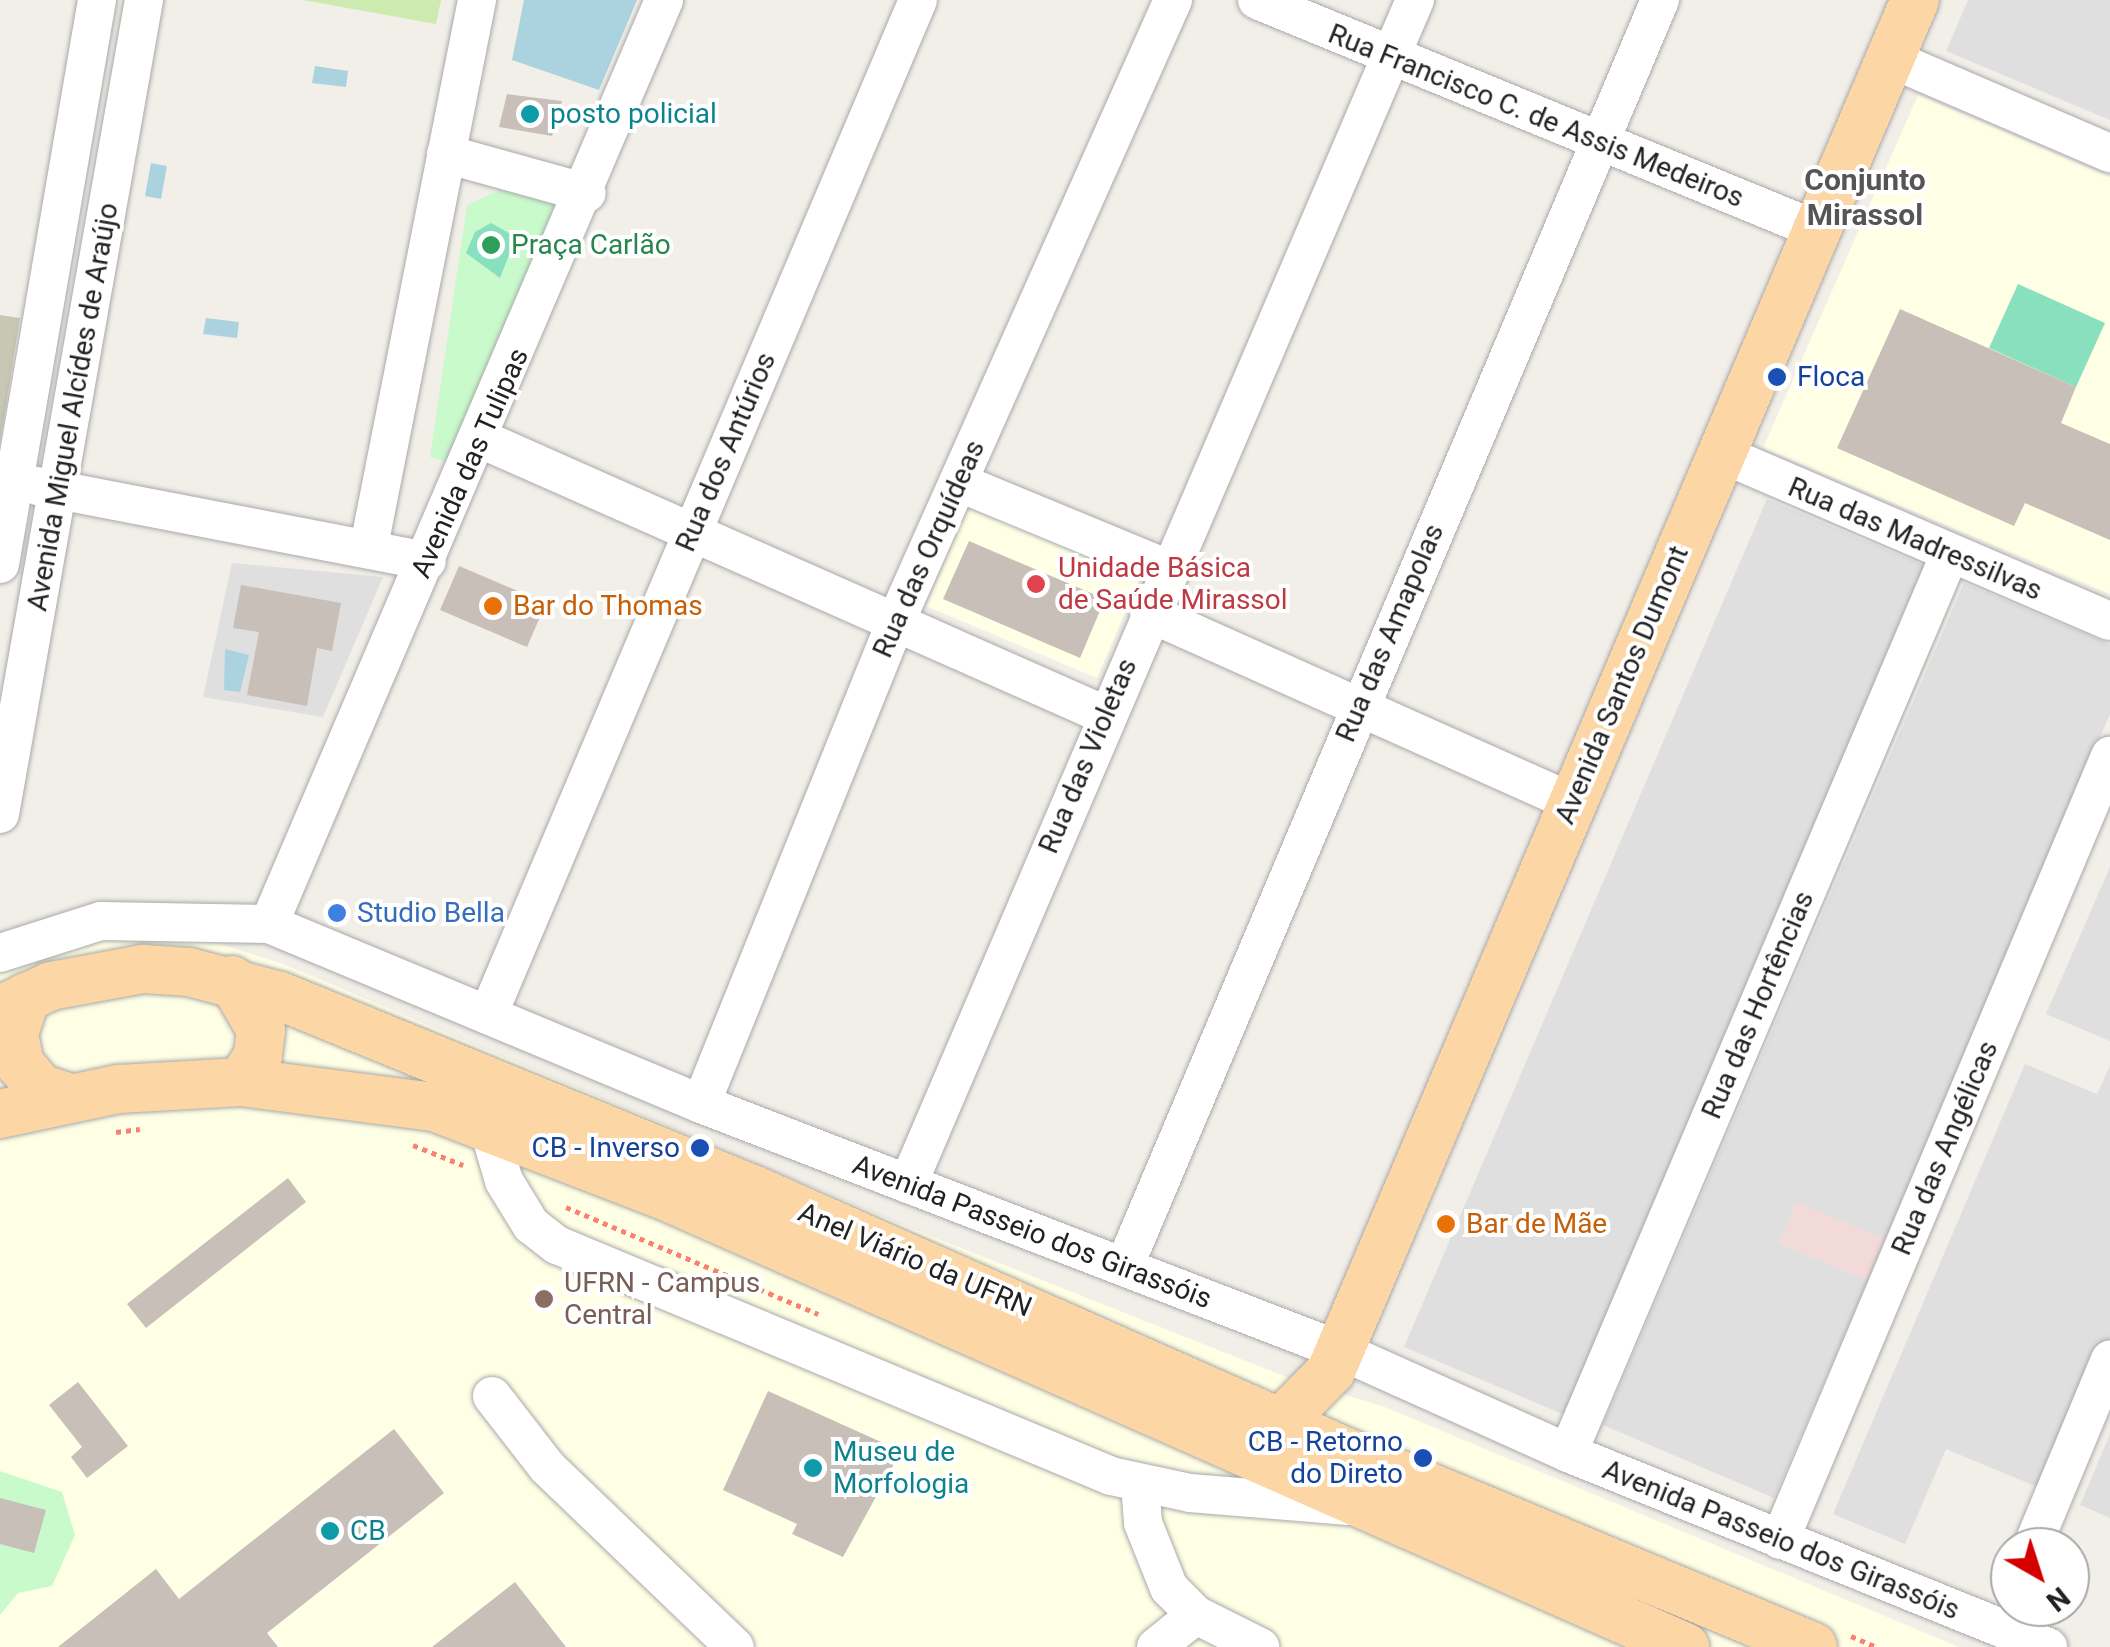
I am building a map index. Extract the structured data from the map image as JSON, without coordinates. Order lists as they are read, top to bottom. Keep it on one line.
{"streets":{"main road":["Avenida Santos Dumont","Anel Viário da UFRN"],"street":["Rua Francisco C. de Assis Medeiros","Avenida Miguel Alcídes de Araújo","Rua dos Antúrios","Avenida das Tulipas","Rua das Madressilvas","Rua das Orquídeas","Rua das Amapolas","Rua das Violetas","Rua das Hortências","Rua das Angélicas","Avenida Passeio dos Girassóis"]},"crossings":[["Rua Francisco C. de Assis Medeiros","Rua das Amapolas"],["Rua Francisco C. de Assis Medeiros","Avenida Santos Dumont"],["Rua Francisco C. de Assis Medeiros","Rua das Violetas"],["Rua dos Antúrios","Avenida Passeio dos Girassóis"],["Avenida das Tulipas","Avenida Passeio dos Girassóis"],["Rua das Madressilvas","Avenida Santos Dumont"],["Rua das Madressilvas","Rua das Hortências"],["Rua das Orquídeas","Avenida Passeio dos Girassóis"],["Rua das Amapolas","Avenida Passeio dos Girassóis"],["Avenida Santos Dumont","Avenida Passeio dos Girassóis"],["Avenida Santos Dumont","Anel Viário da UFRN"],["Rua das Violetas","Avenida Passeio dos Girassóis"],["Rua das Hortências","Avenida Passeio dos Girassóis"],["Rua das Angélicas","Avenida Passeio dos Girassóis"]],"districts":["Conjunto Mirassol"],"places":["posto policial","Praça Carlão","Floca","Unidade Básica de Saúde Mirassol","Bar do Thomas","Studio Bella","CB - Inverso","Bar de Mãe","UFRN - Campus Central","CB - Retorno do Direto","Museu de Morfologia","CB"],"north":"bottom right"}
